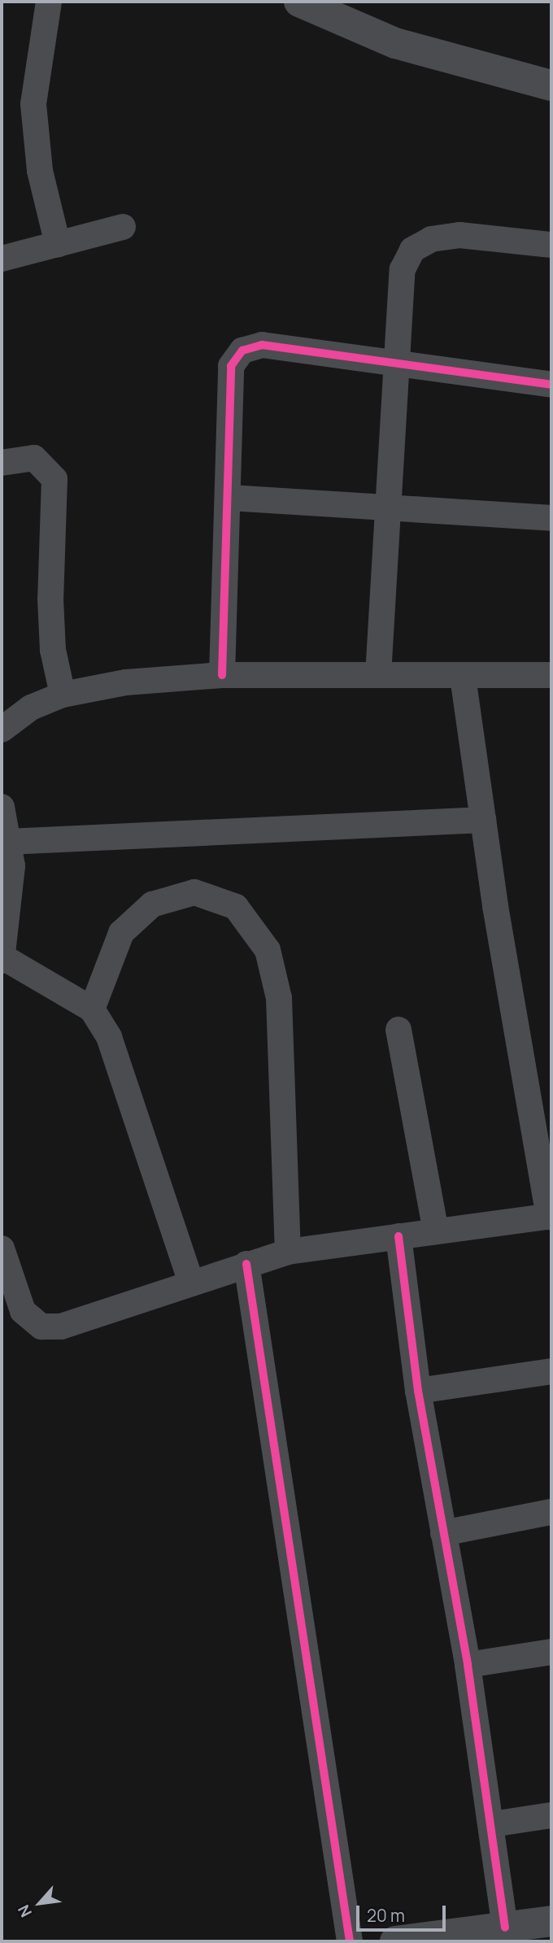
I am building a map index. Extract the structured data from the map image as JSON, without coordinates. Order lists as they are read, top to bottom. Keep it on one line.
{"scale_bar":"20 m","north":"bottom left"}
